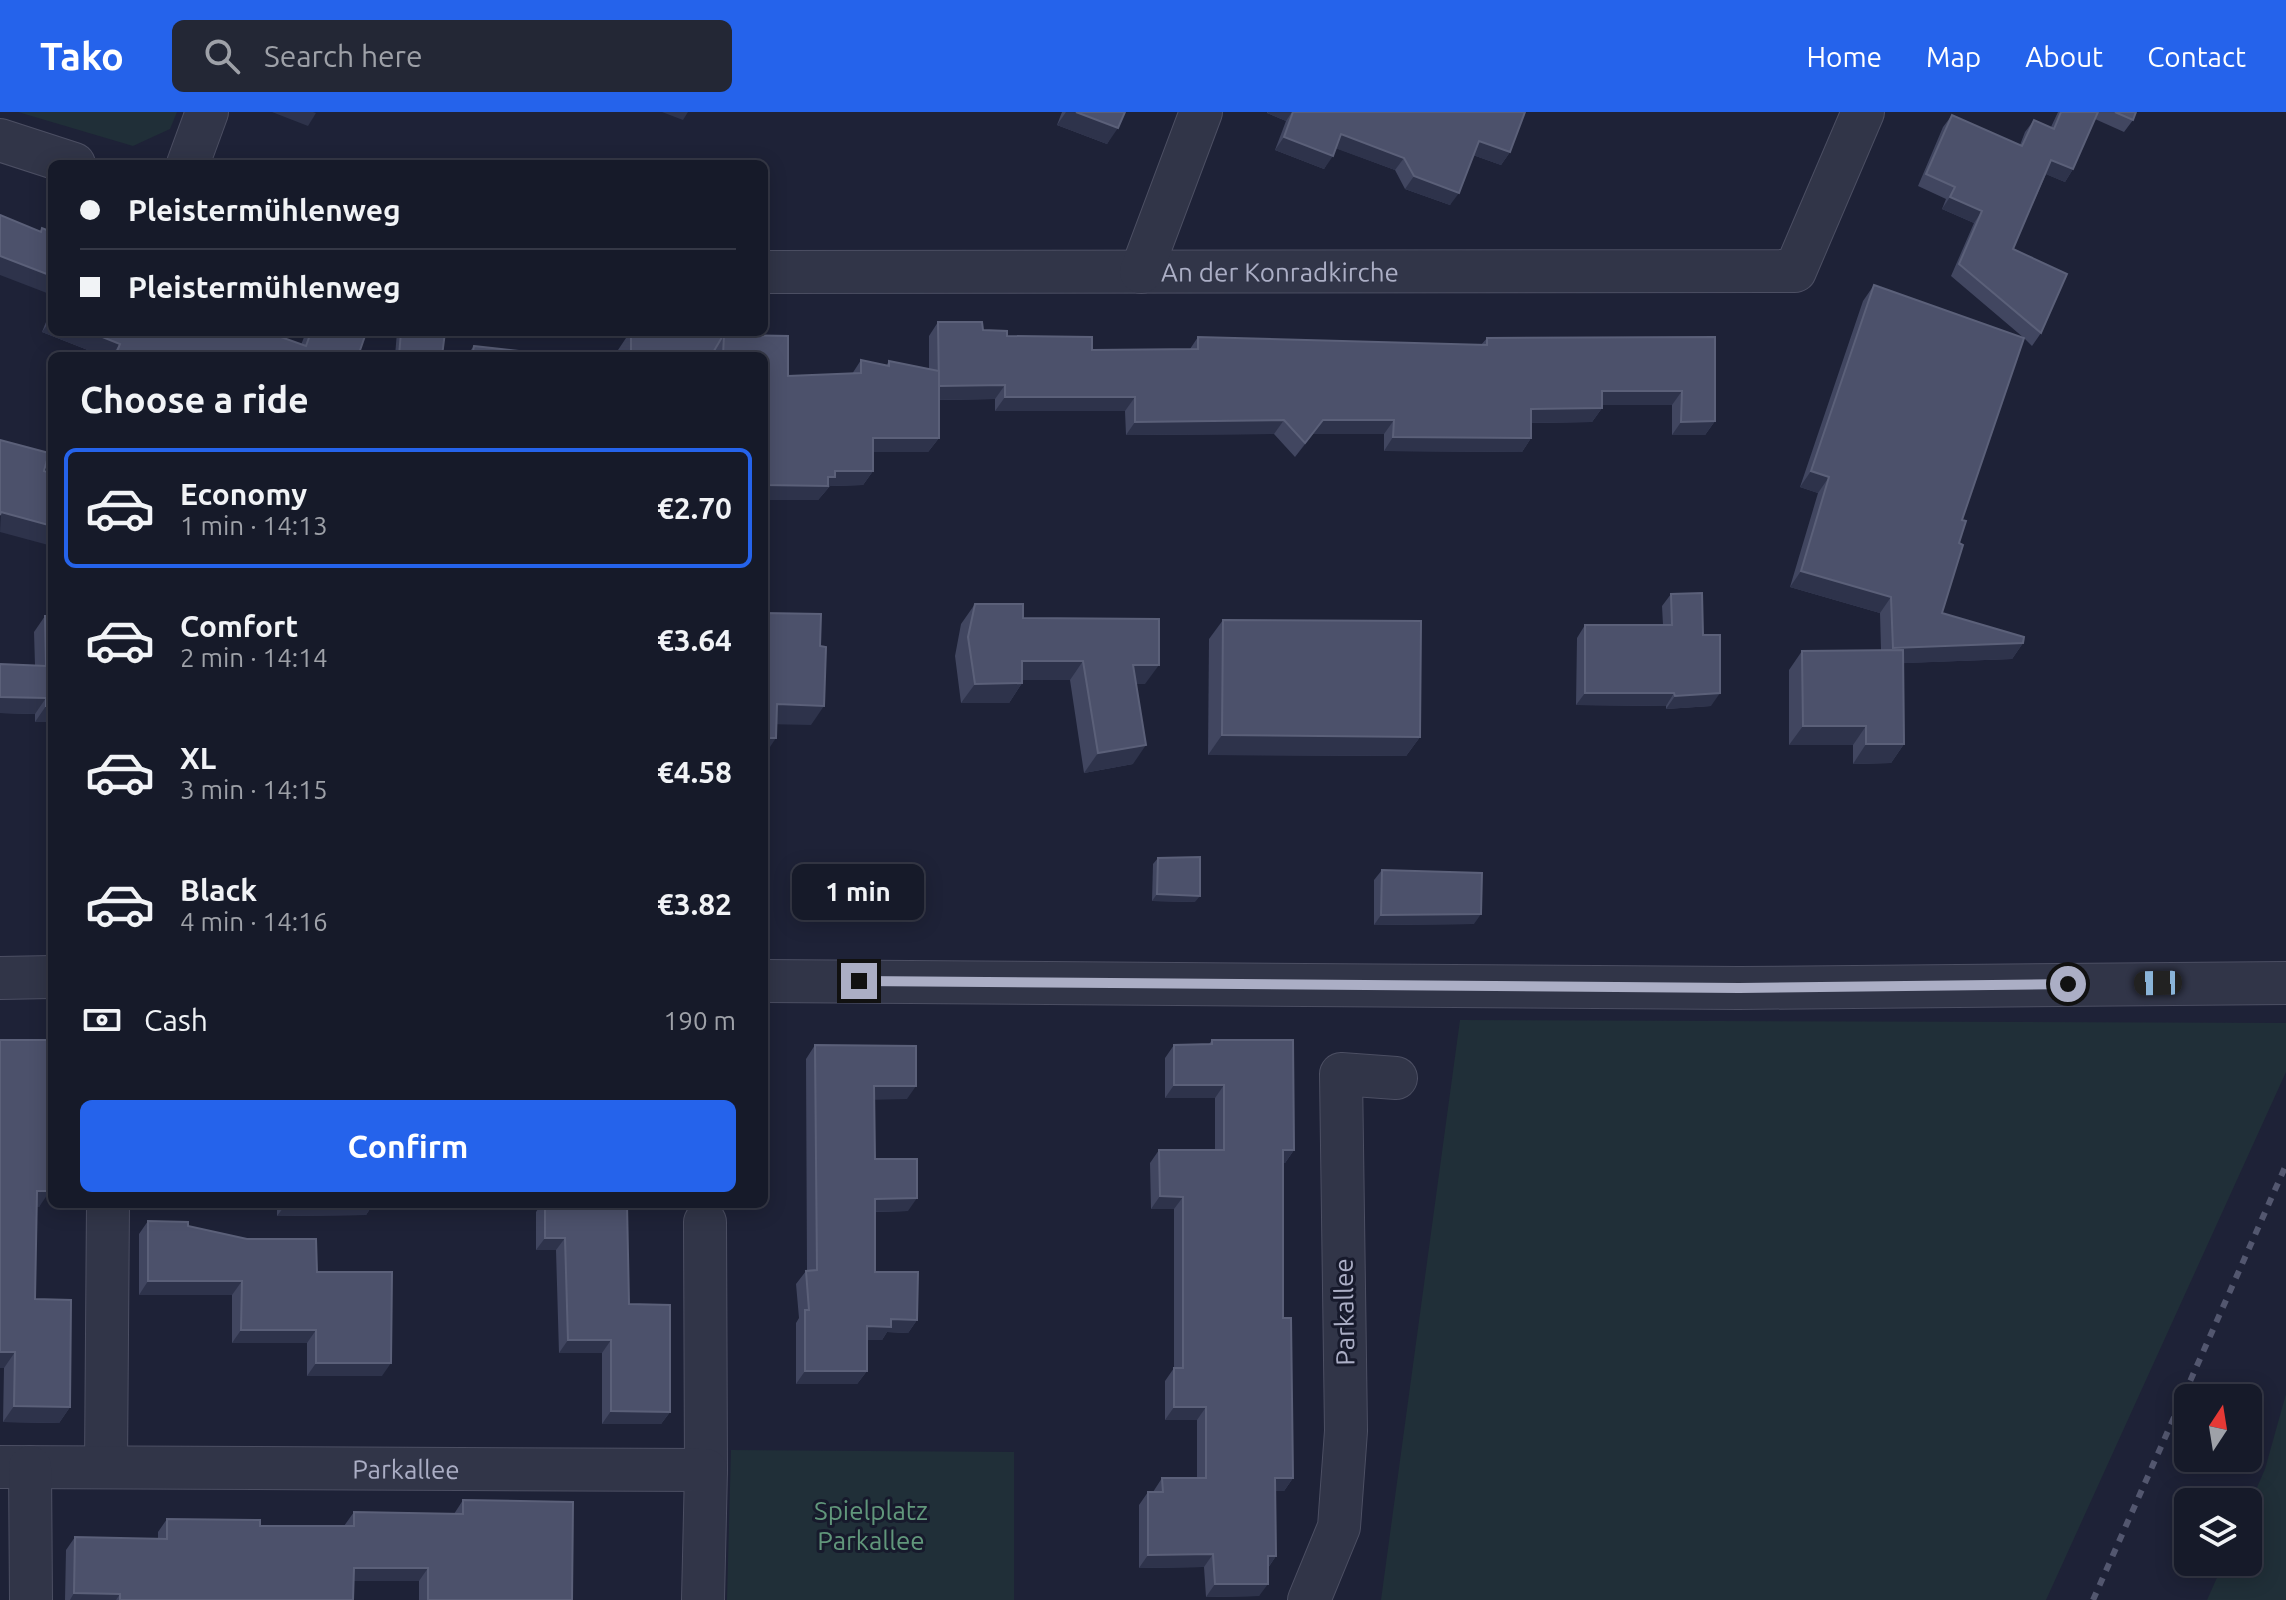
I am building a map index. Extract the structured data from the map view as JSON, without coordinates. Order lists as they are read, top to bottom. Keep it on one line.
{"streets":{"street":["An der Konradkirche","Parkallee"]},"parks":["Spielplatz Parkallee"],"north":"top","page":{"header":"Tako","search":"Search here","nav":["Home","Map","About","Contact"],"banner":["Pleistermühlenweg","Pleistermühlenweg"],"heading":"Choose a ride","list":[{"name":"Economy","note":"1 min · 14:13","value":"€2.70"},{"name":"Comfort","note":"2 min · 14:14","value":"€3.64"},{"name":"XL","note":"3 min · 14:15","value":"€4.58"},{"name":"Black","note":"4 min · 14:16","value":"€3.82"}],"bubble":"1 min","pay":["Cash","190 m"],"buttons":"Confirm"}}
